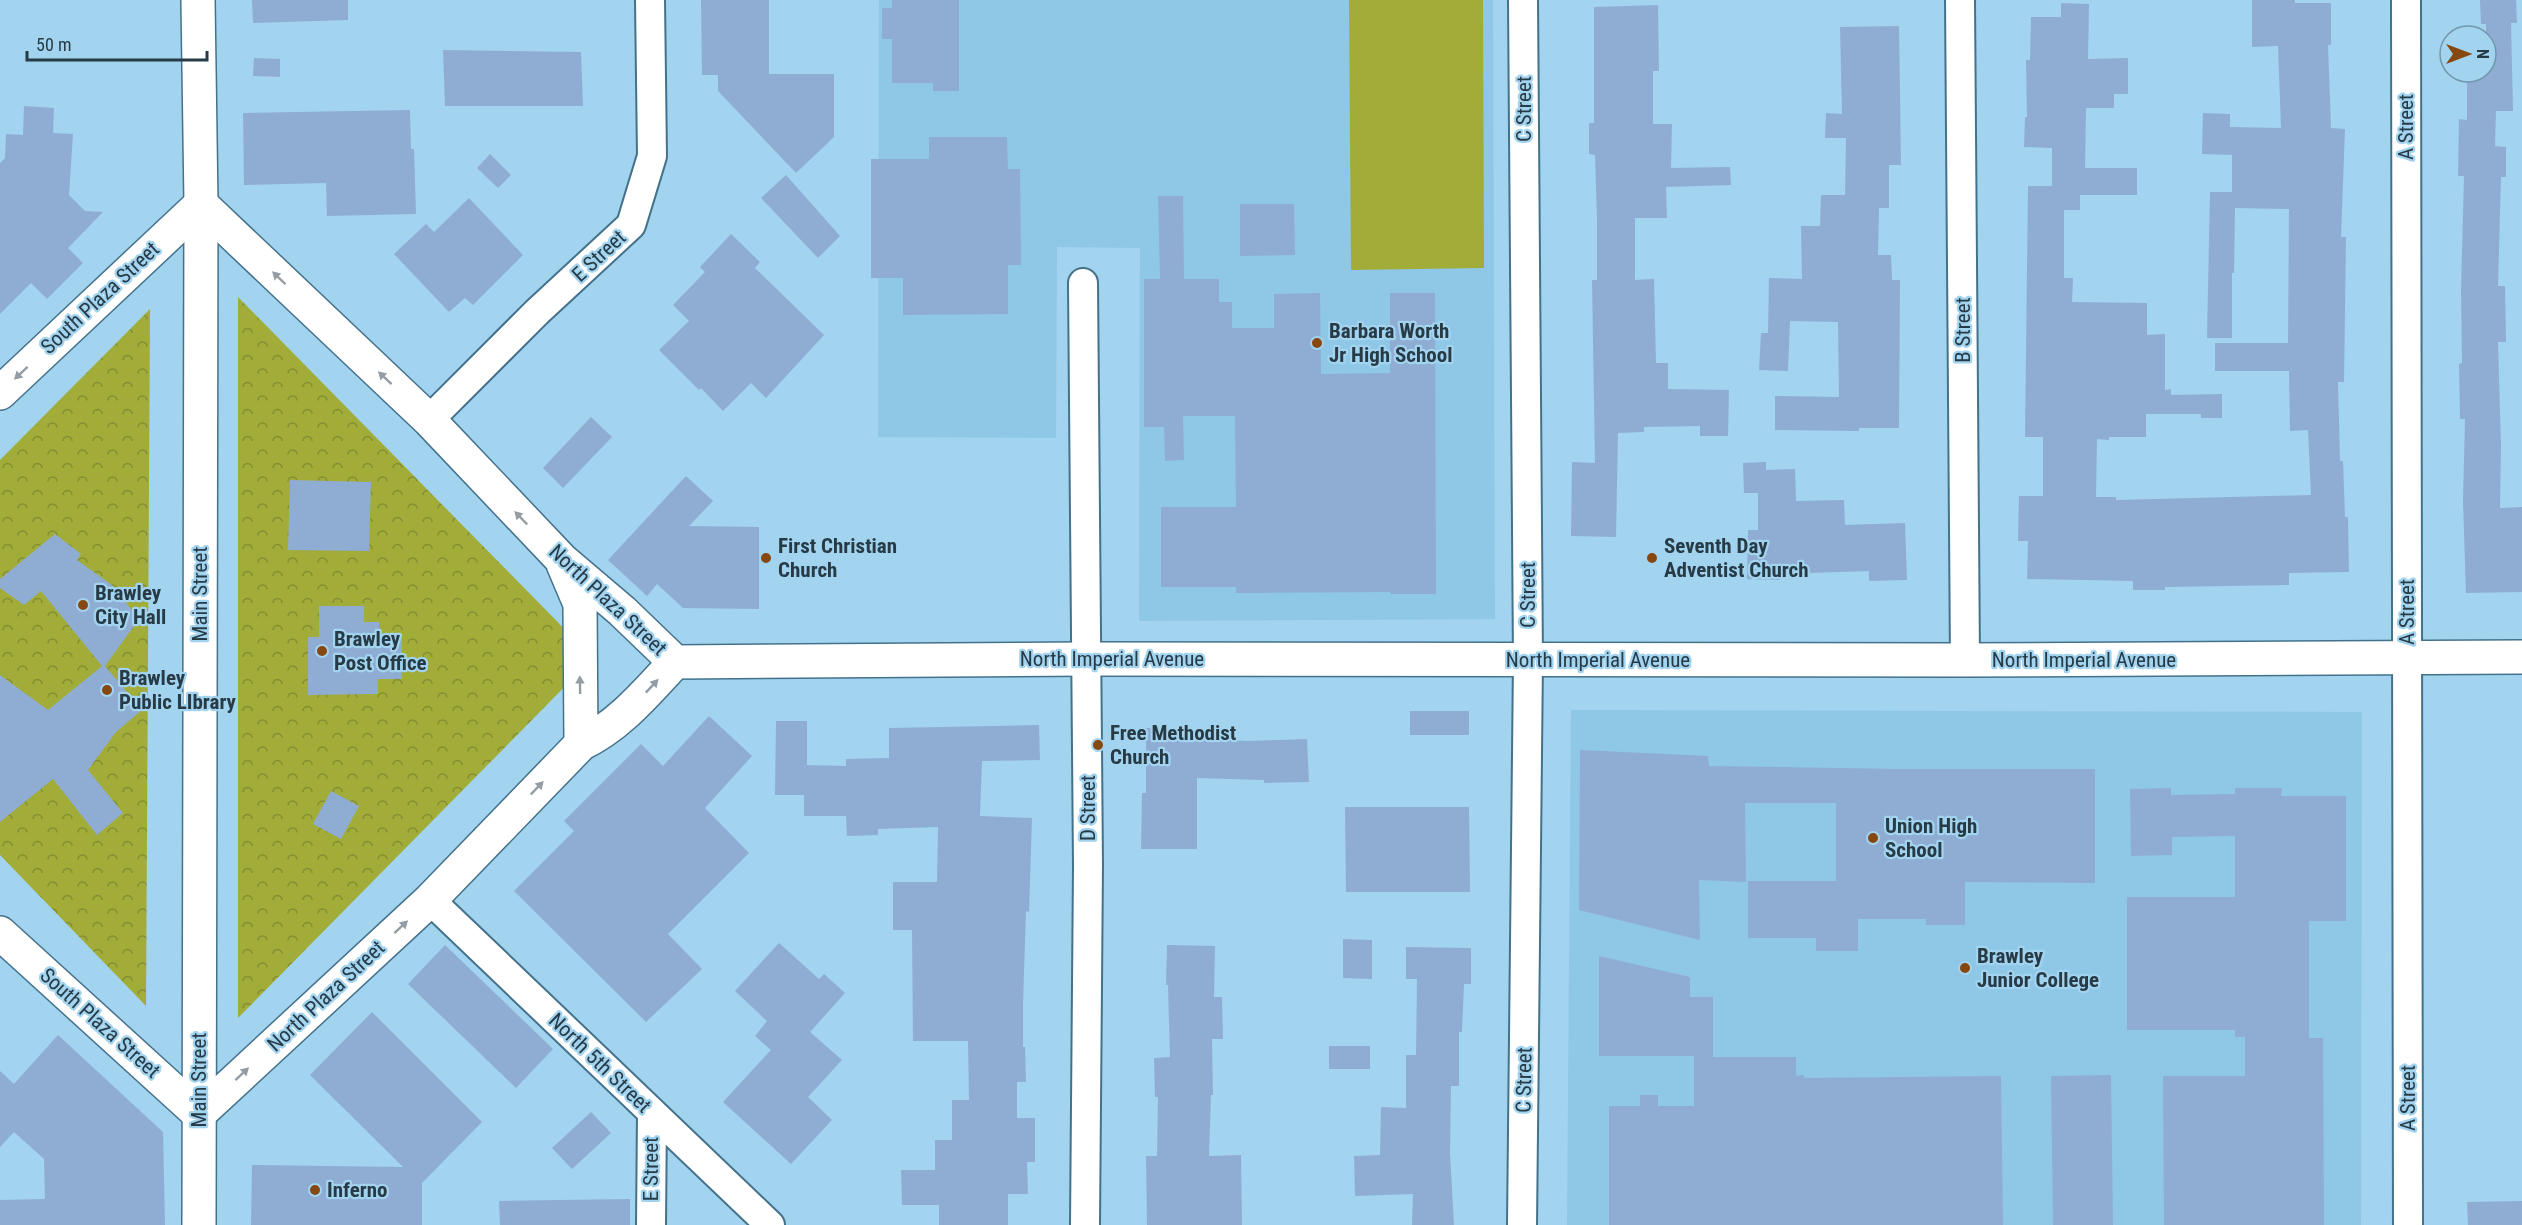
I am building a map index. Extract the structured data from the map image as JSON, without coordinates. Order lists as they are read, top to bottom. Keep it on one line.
{"streets":{"street":["C Street","A Street","E Street","South Plaza Street","B Street","Main Street","North Plaza Street","North Imperial Avenue","D Street","North 5th Street"]},"crossings":[["C Street","North Imperial Avenue"],["A Street","North Imperial Avenue"],["E Street","North Plaza Street"],["E Street","North 5th Street"],["South Plaza Street","Main Street"],["South Plaza Street","North Plaza Street"],["B Street","North Imperial Avenue"],["Main Street","North Plaza Street"],["North Plaza Street","North Imperial Avenue"],["North Plaza Street","North 5th Street"],["North Imperial Avenue","D Street"]],"one_way":["South Plaza Street"],"places":["Barbara Worth Jr High School","First Christian Church","Seventh Day Adventist Church","Brawley City Hall","Brawley Post Office","Brawley Public LIbrary","Free Methodist Church","Union High School","Brawley Junior College","Inferno"],"scale_bar":"50 m","north":"right"}
